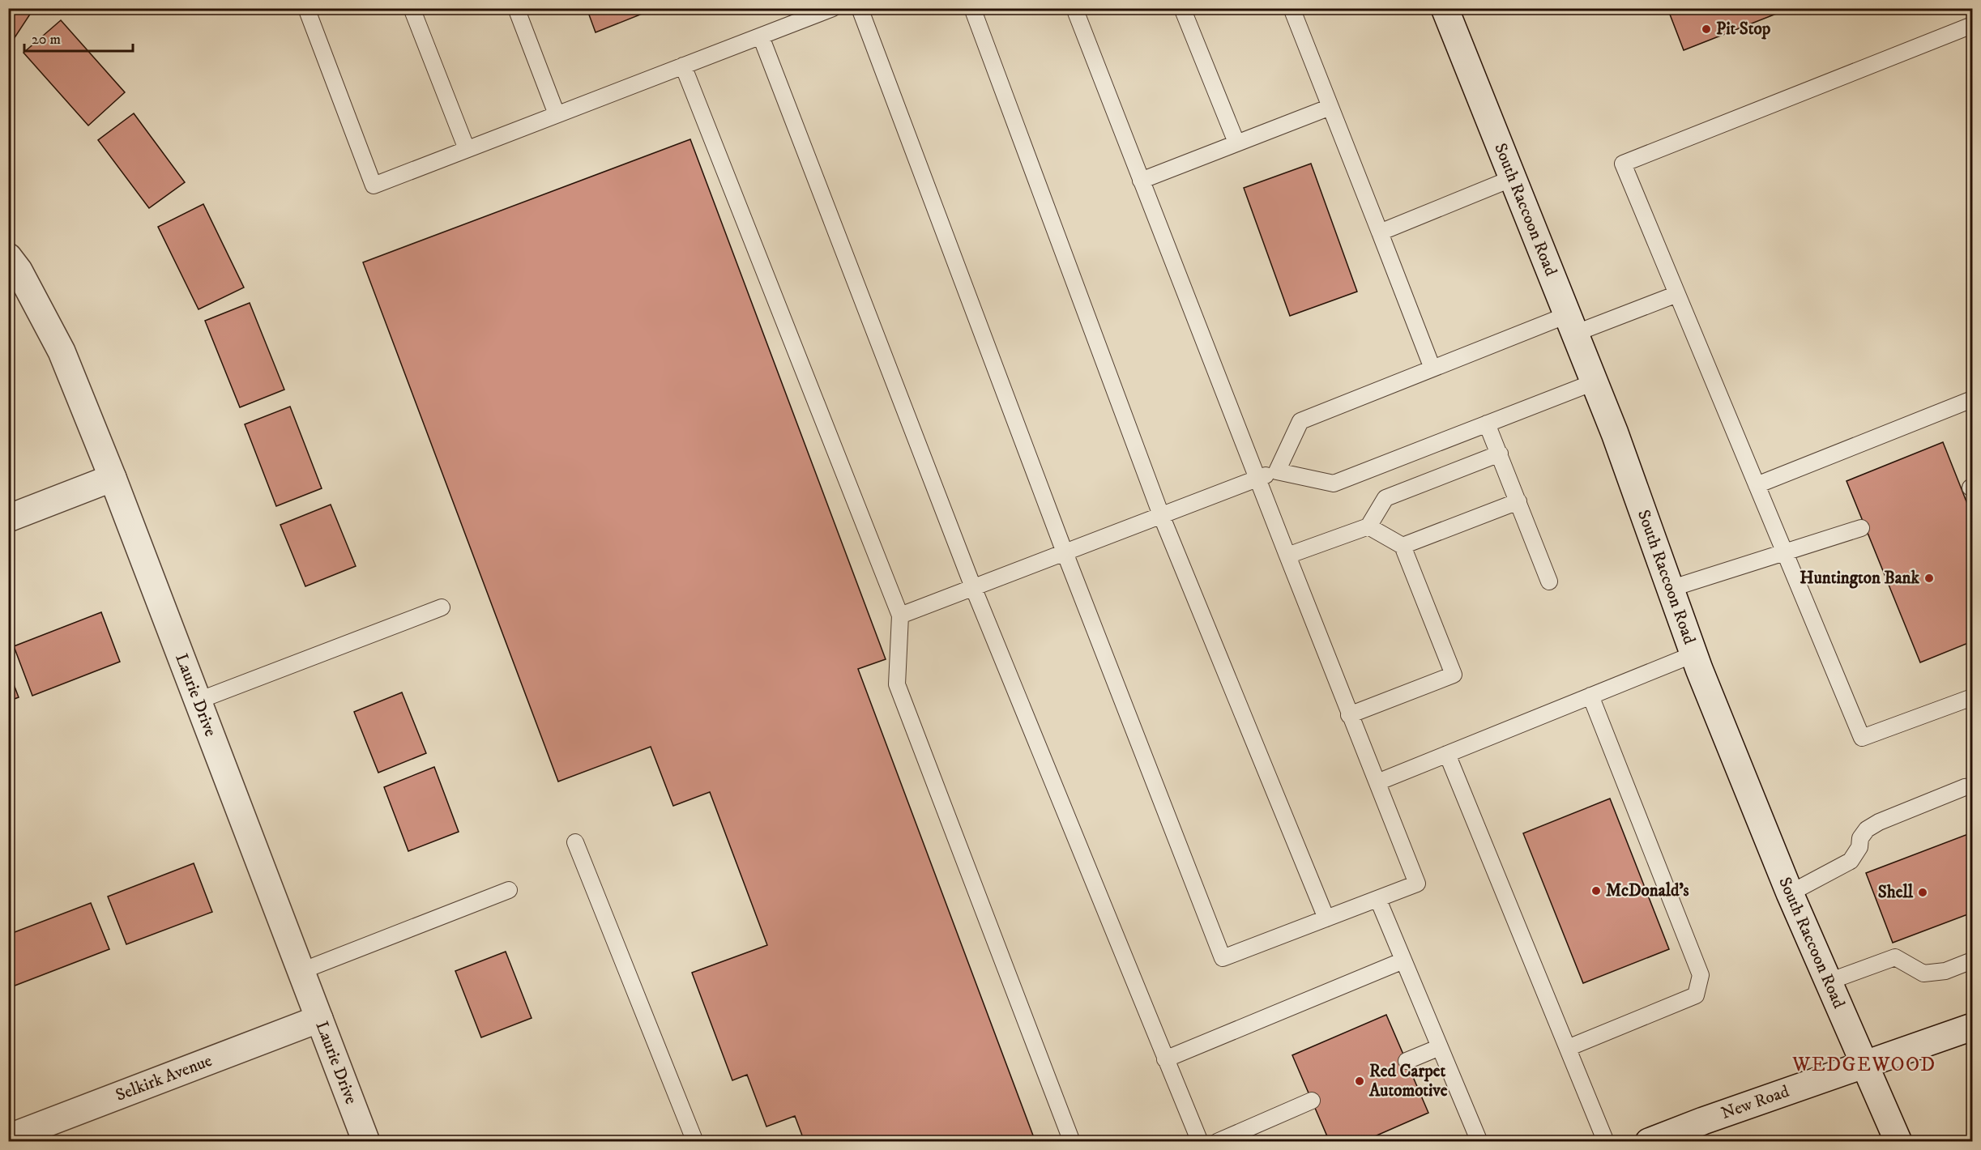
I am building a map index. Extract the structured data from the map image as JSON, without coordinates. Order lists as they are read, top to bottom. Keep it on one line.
{"streets":{"street":["South Raccoon Road","Laurie Drive","Selkirk Avenue","New Road"]},"crossings":[["South Raccoon Road","New Road"],["Laurie Drive","Selkirk Avenue"]],"districts":["WEDGEWOOD"],"places":["Pit Stop","Huntington Bank","McDonald's","Shell","Red Carpet Automotive"],"scale_bar":"20 m"}
